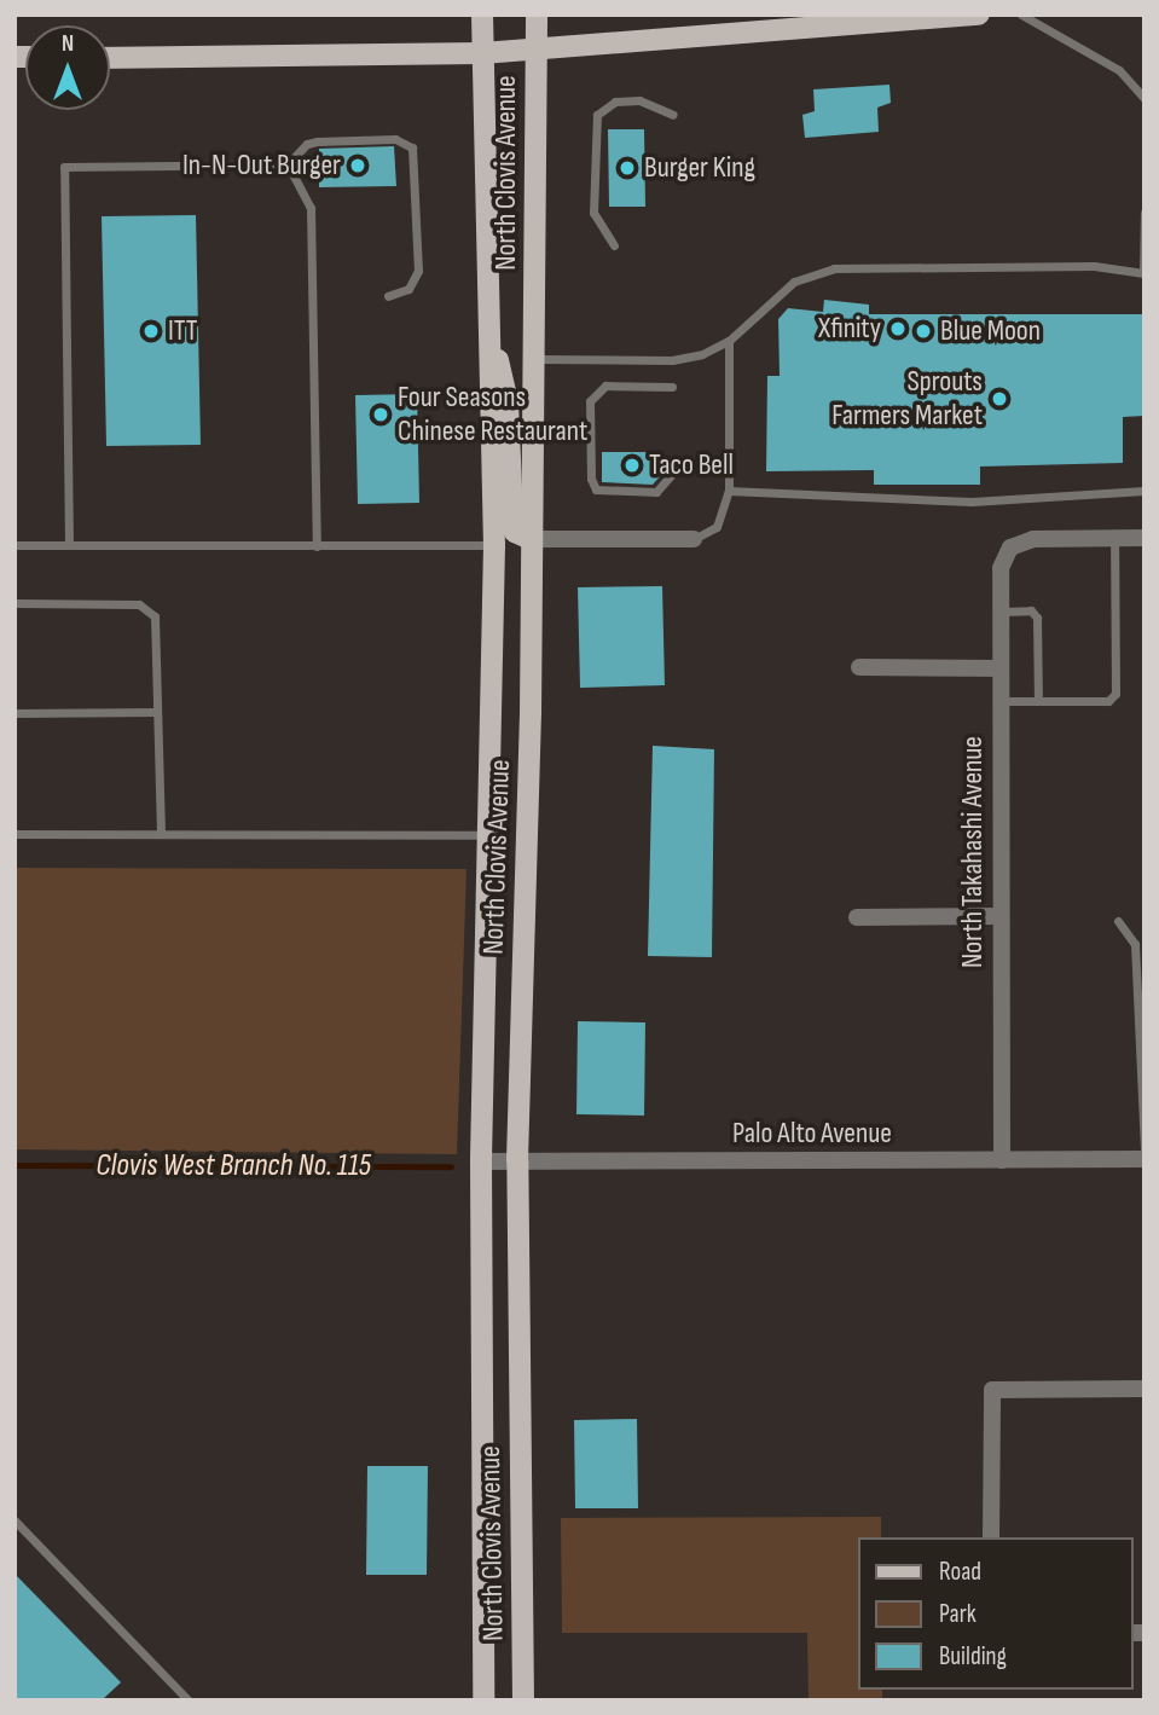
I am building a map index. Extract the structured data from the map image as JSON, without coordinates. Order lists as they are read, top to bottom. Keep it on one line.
{"streets":{"main road":["North Clovis Avenue"],"street":["North Takahashi Avenue","Palo Alto Avenue"]},"crossings":[["North Clovis Avenue","Palo Alto Avenue"],["North Takahashi Avenue","Palo Alto Avenue"]],"water":["Clovis West Branch No. 115"],"places":["In-N-Out Burger","Burger King","Xfinity","ITT","Blue Moon","Sprouts Farmers Market","Four Seasons Chinese Restaurant","Taco Bell"],"legend":["Road","Park","Building"],"north":"top"}
